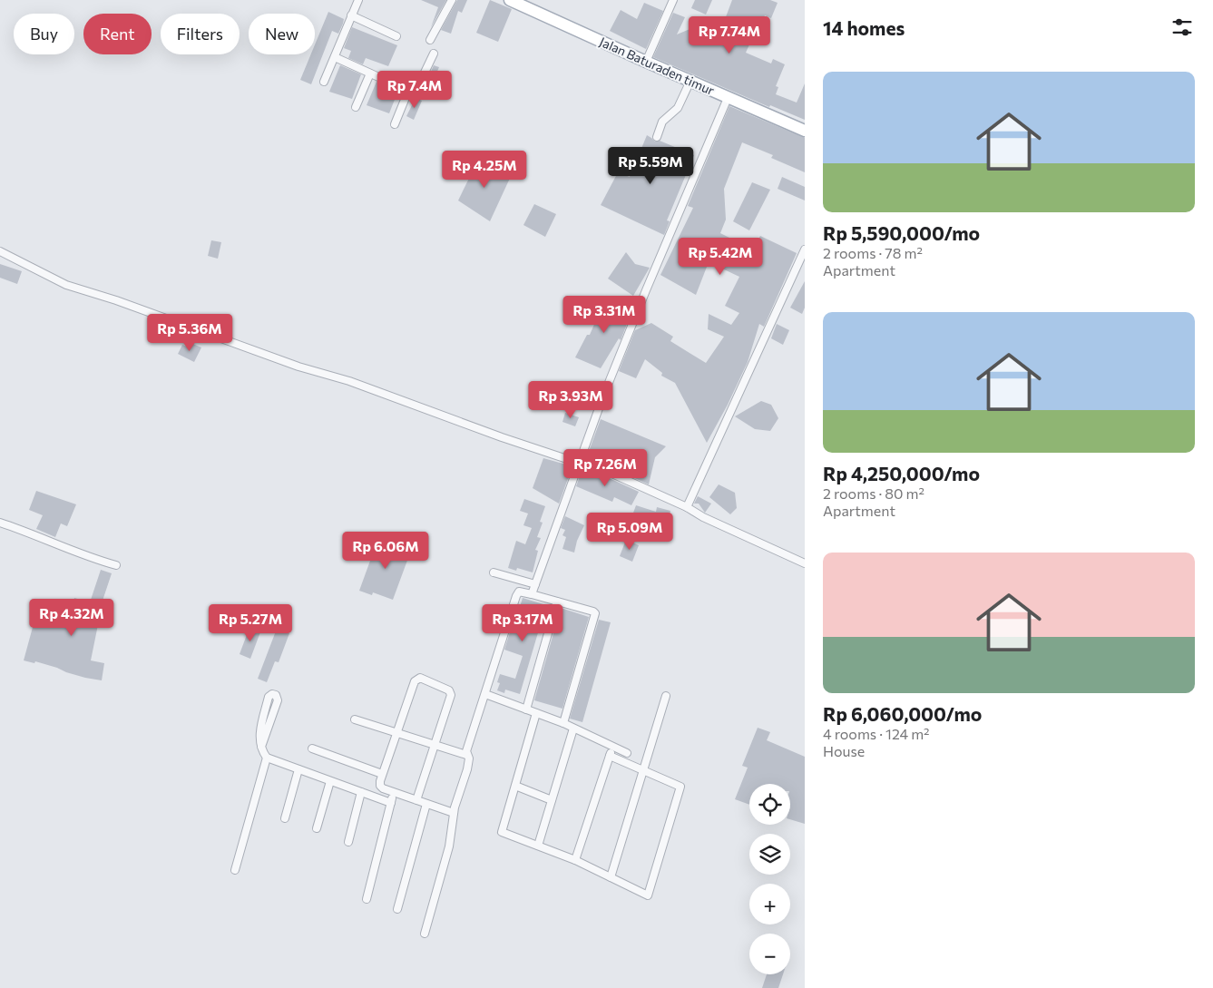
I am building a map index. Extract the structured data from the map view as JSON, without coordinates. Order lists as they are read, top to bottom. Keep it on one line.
{"streets":{"main road":["Jalan Baturaden timur"]},"page":{"heading":"14 homes","chip":["Buy","Rent","Filters","New"],"price":["Rp 7.74M","Rp 7.4M","Rp 5.59M","Rp 4.25M","Rp 5.42M","Rp 3.31M","Rp 5.36M","Rp 3.93M","Rp 7.26M","Rp 5.09M","Rp 6.06M","Rp 4.32M","Rp 5.27M","Rp 3.17M"],"list":[{"name":"Rp 5,590,000/mo","note":"2 rooms · 78 m² · Apartment"},{"name":"Rp 4,250,000/mo","note":"2 rooms · 80 m² · Apartment"},{"name":"Rp 6,060,000/mo","note":"4 rooms · 124 m² · House"}],"map_buttons":["+","−"]}}
